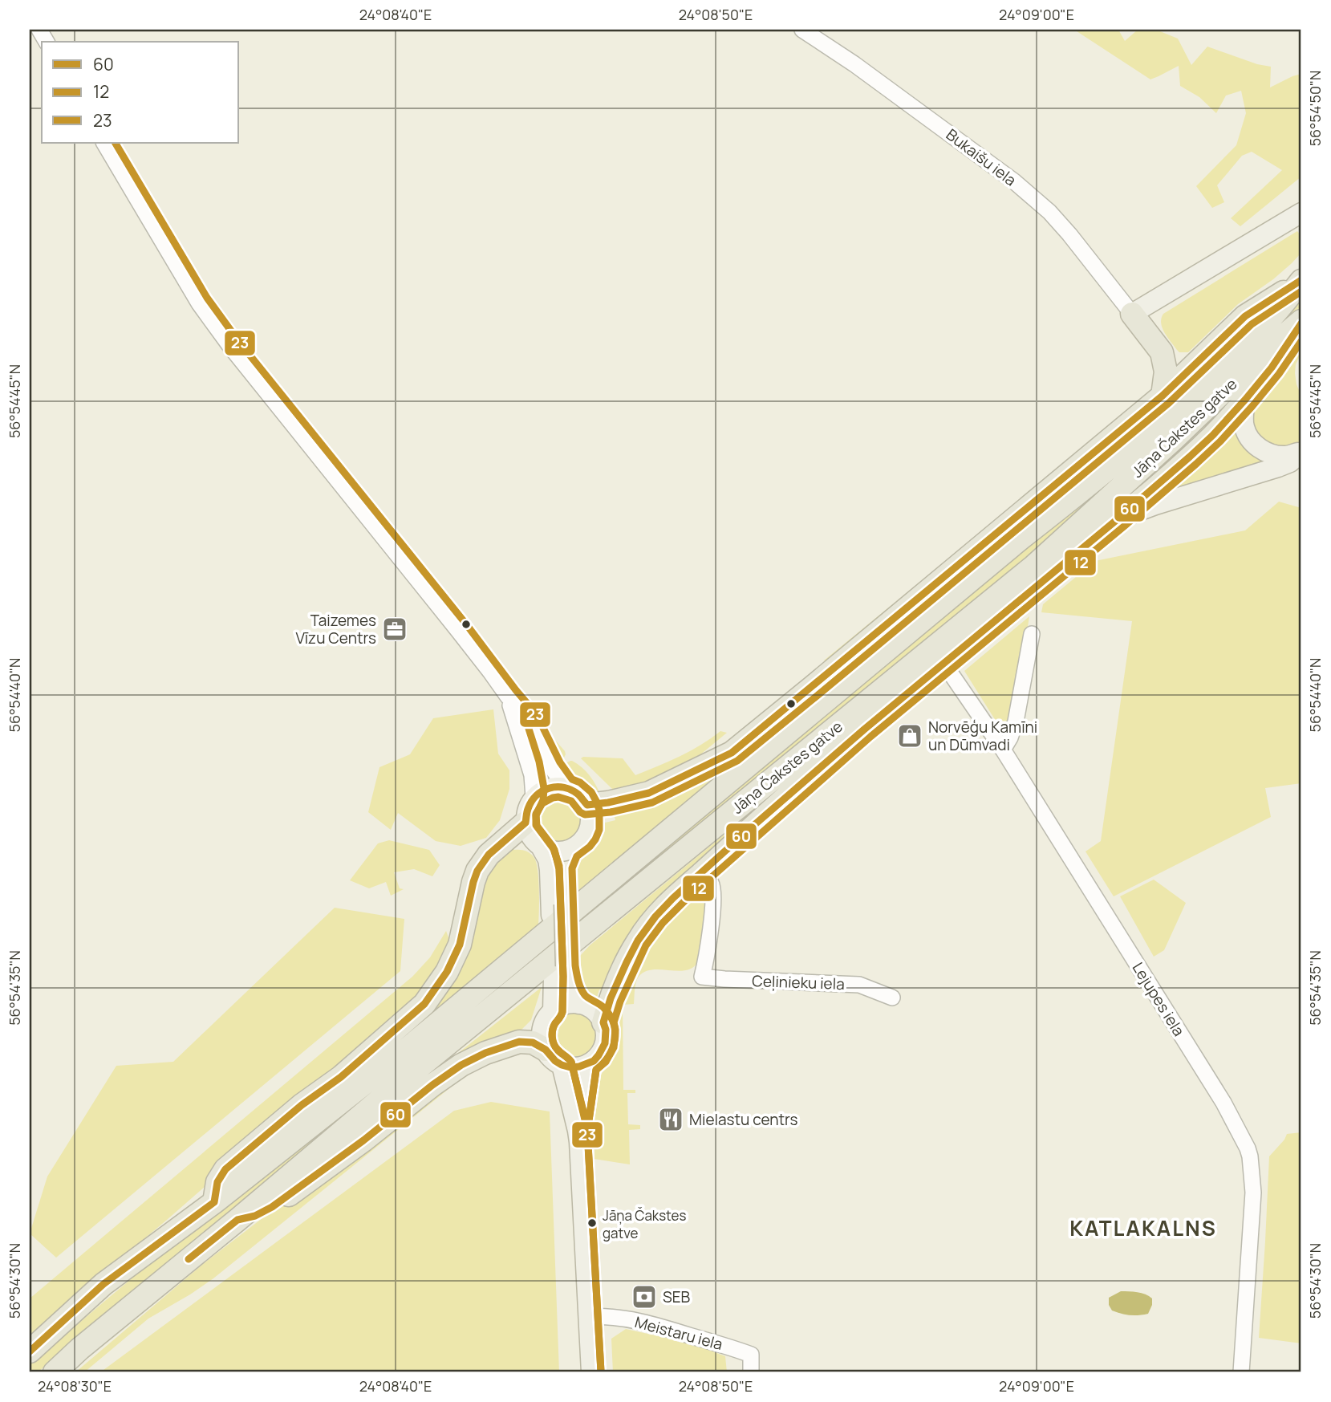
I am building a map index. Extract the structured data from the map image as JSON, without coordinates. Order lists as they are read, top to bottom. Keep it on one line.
{"streets":{"highway":["Jāņa Čakstes gatve"],"street":["Bukaišu iela","Ceļinieku iela","Lejupes iela","Meistaru iela"]},"districts":["KATLAKALNS"],"places":{"office":["Taizemes Vīzu Centrs"],"shop":["Norvēģu Kamīni un Dūmvadi"],"restaurant":["Mielastu centrs"],"other":["Jāņa Čakstes gatve"],"bank":["SEB"]},"lines":["transit line 23","transit line 60","transit line 12"],"legend":["60","12","23"],"coordinates":["24°08'40\"E","24°08'50\"E","24°09'00\"E","56°54'50\"N","56°54'45\"N","56°54'40\"N","56°54'35\"N","56°54'30\"N","24°08'30\"E"]}
